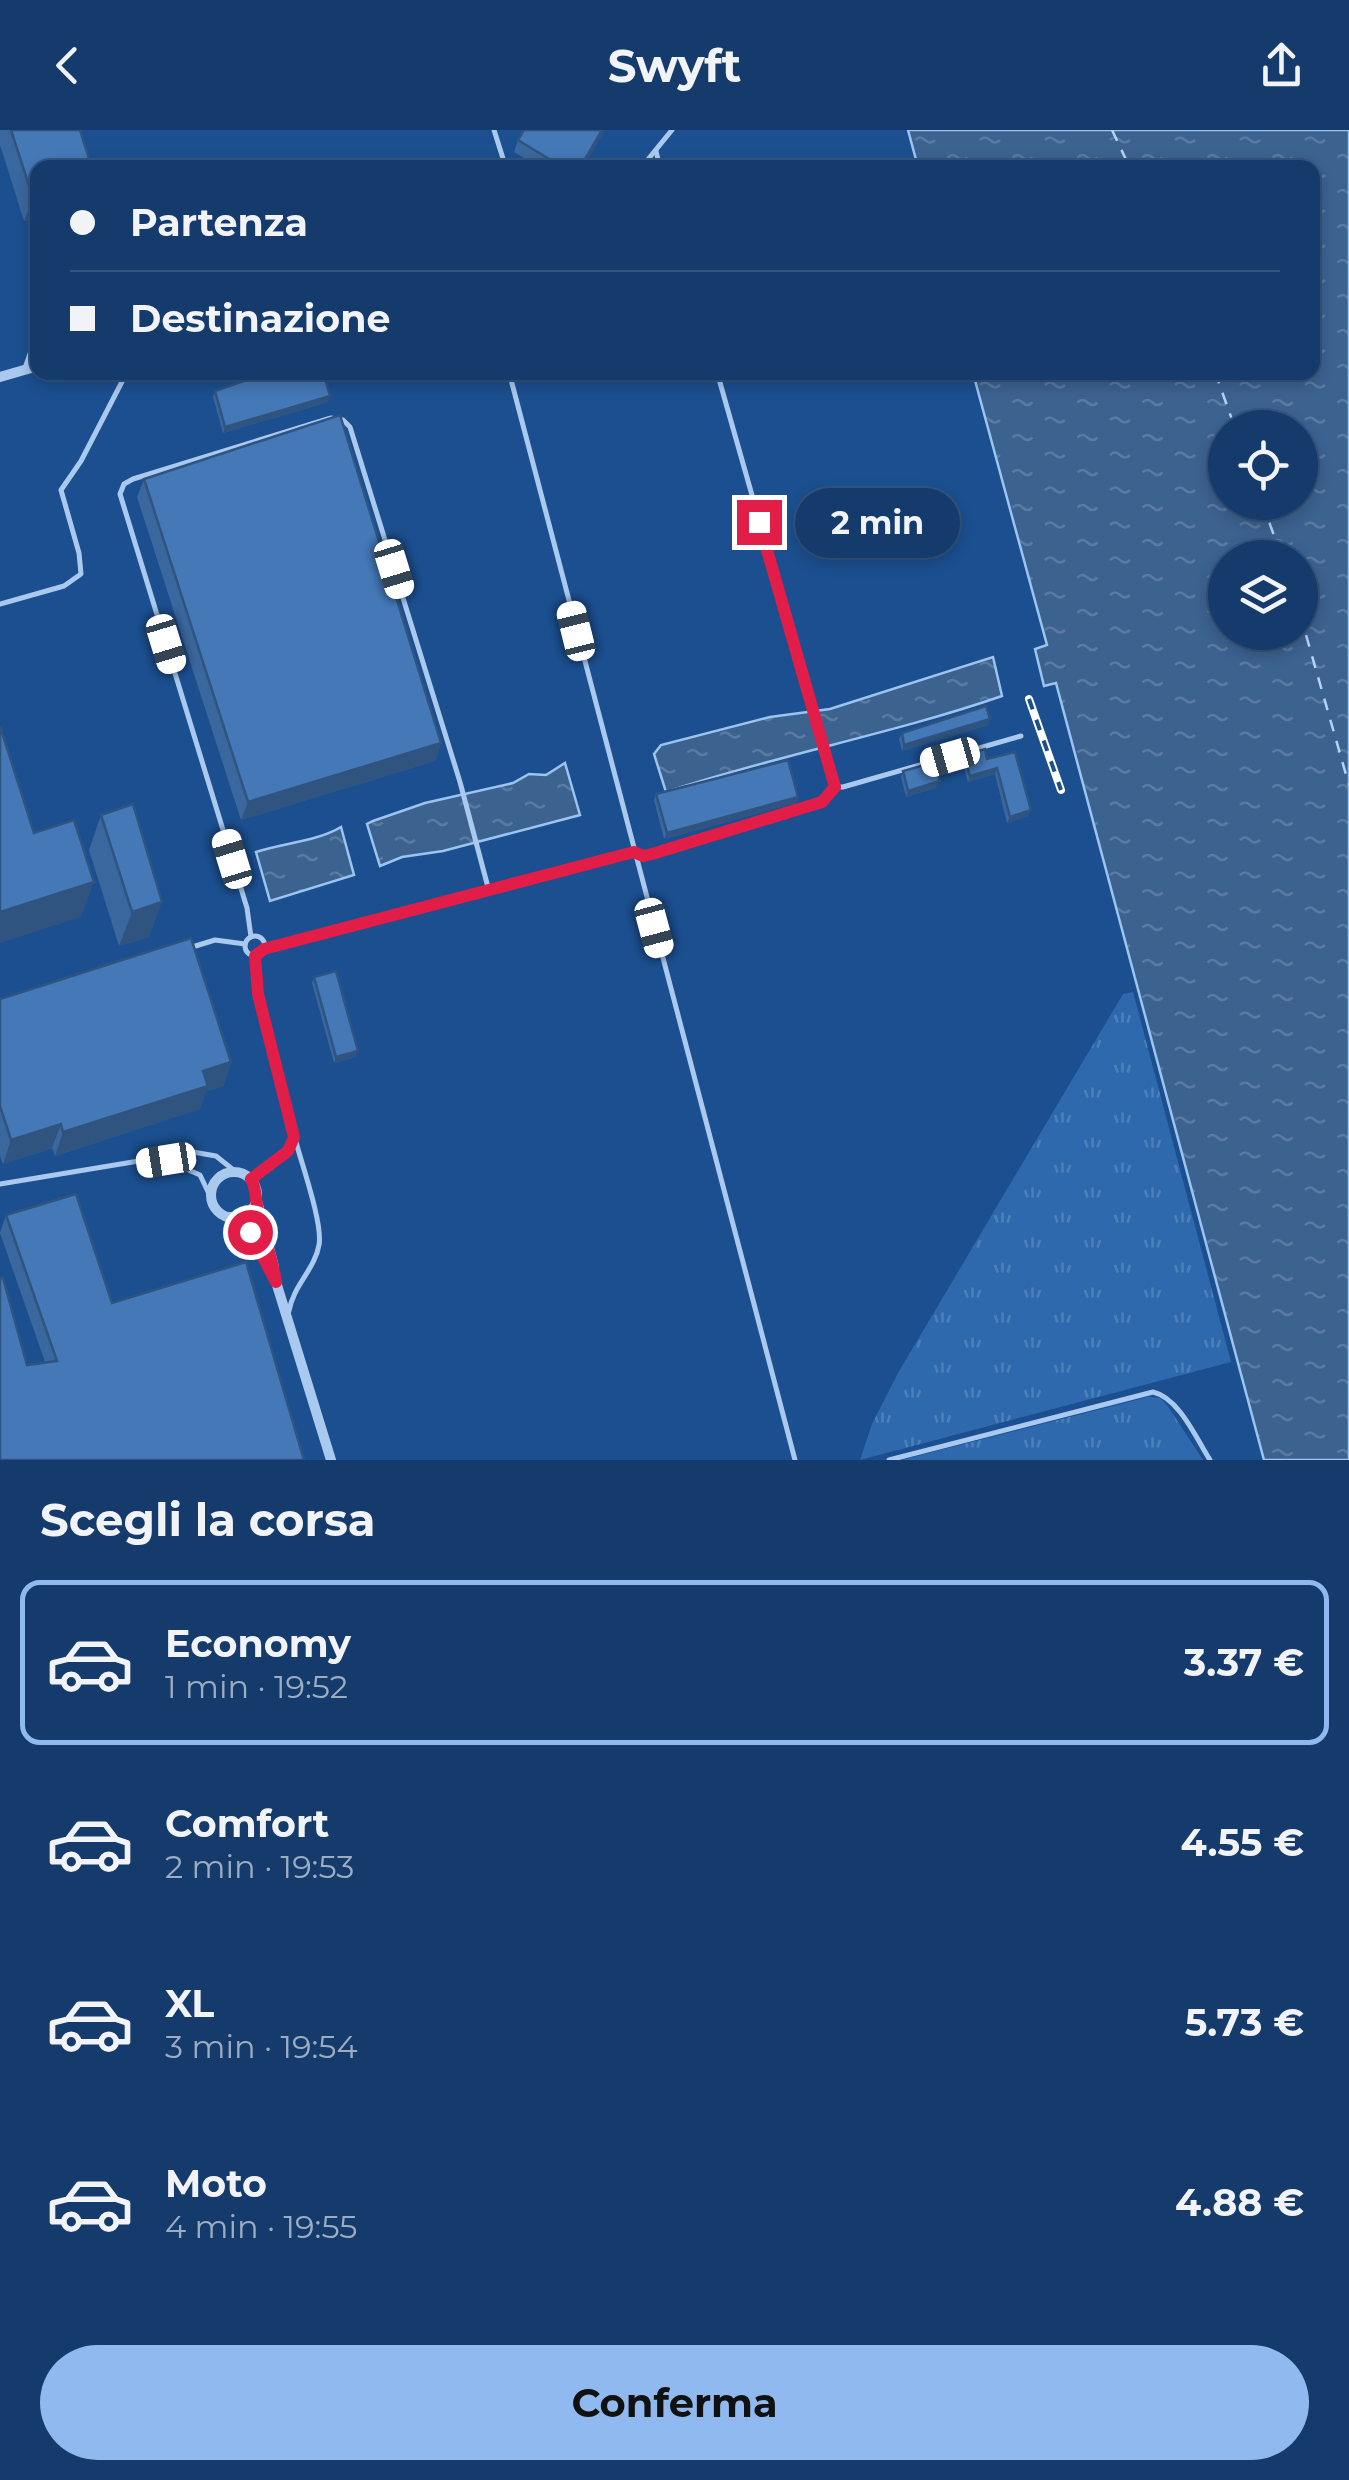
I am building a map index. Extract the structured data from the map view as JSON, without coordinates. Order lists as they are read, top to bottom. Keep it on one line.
{"page":{"header":"Swyft","banner":["Partenza","Destinazione"],"bubble":"2 min","heading":"Scegli la corsa","list":[{"name":"Economy","note":"1 min · 19:52","value":"3.37 €"},{"name":"Comfort","note":"2 min · 19:53","value":"4.55 €"},{"name":"XL","note":"3 min · 19:54","value":"5.73 €"},{"name":"Moto","note":"4 min · 19:55","value":"4.88 €"}],"buttons":"Conferma"}}
